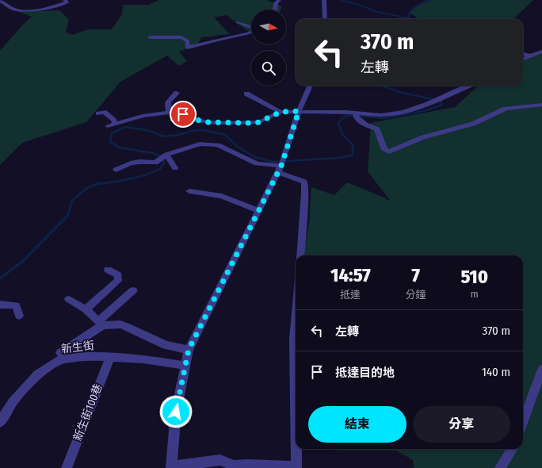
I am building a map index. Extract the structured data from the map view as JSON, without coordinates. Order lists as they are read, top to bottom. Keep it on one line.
{"streets":{"street":["新生街","新生街100巷"]},"crossings":[["新生街","新生街100巷"]],"north":"right","page":{"turn":["370 m","左轉"],"eta":["14:57","抵達","7","分鐘","510","m"],"list":[{"name":"左轉","value":"370 m"},{"name":"抵達目的地","value":"140 m"}],"buttons":["結束","分享"]}}
